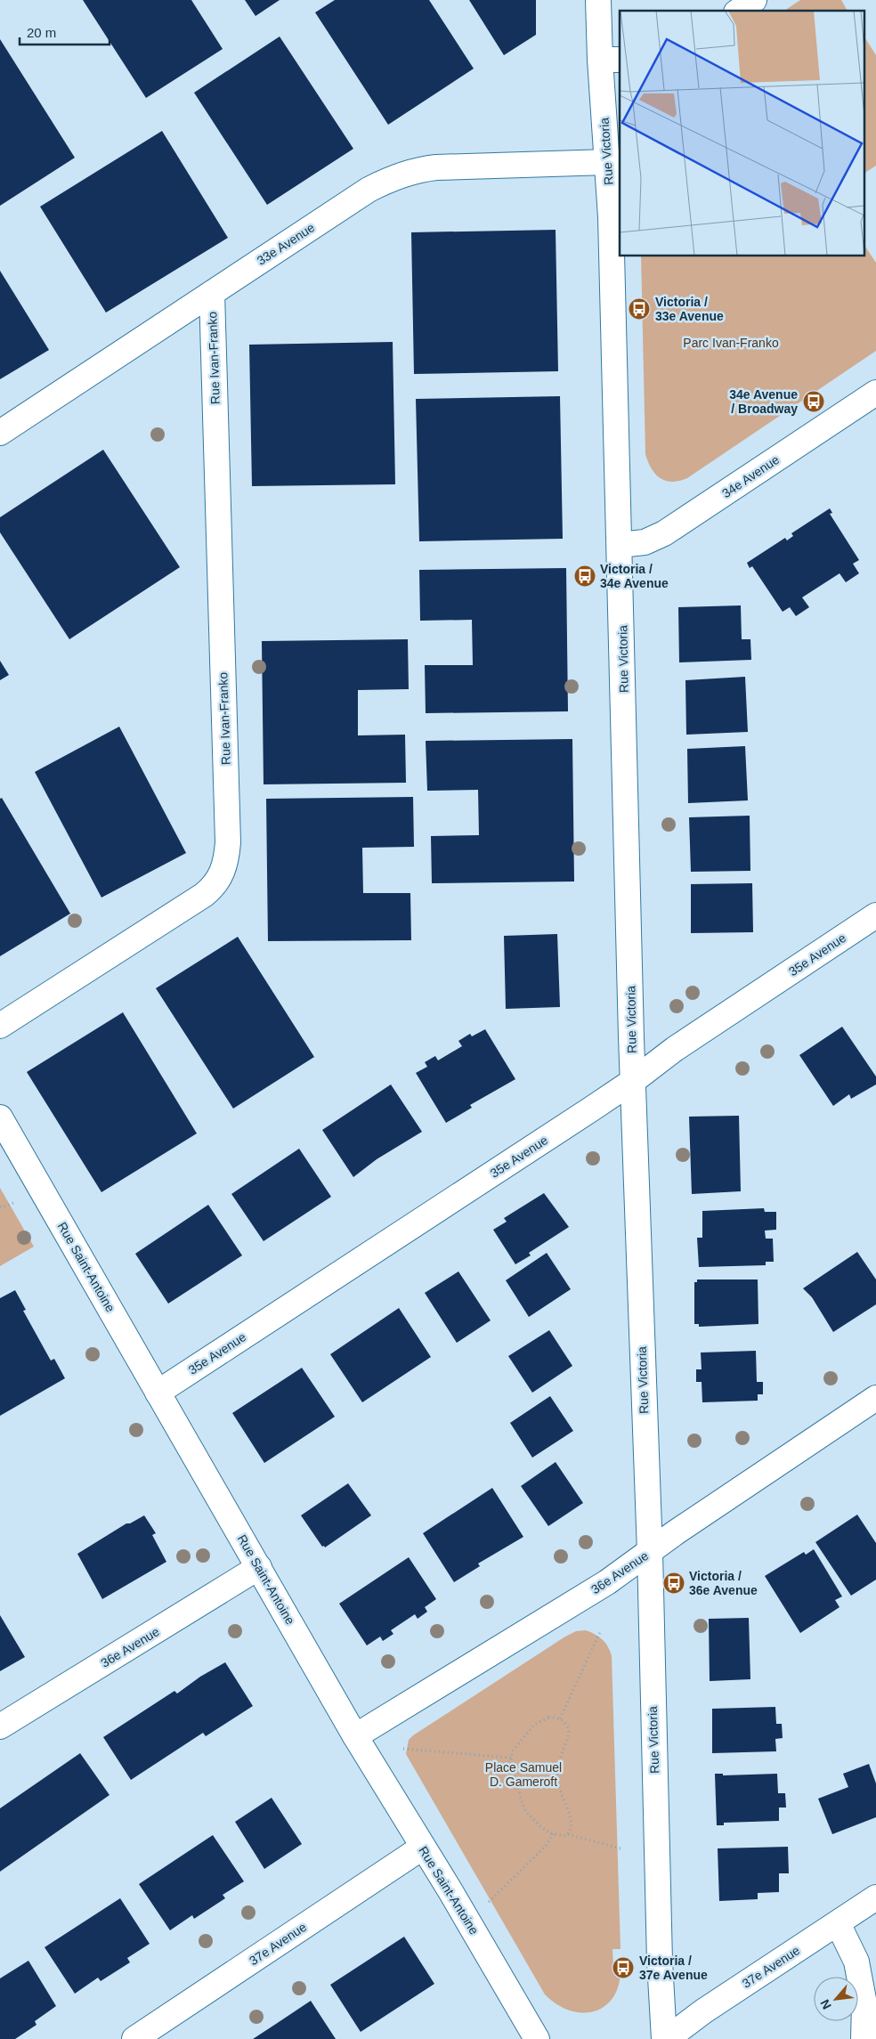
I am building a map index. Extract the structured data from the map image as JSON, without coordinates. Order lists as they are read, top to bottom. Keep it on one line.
{"streets":{"street":["Rue Victoria","33e Avenue","Rue Ivan-Franko","34e Avenue","35e Avenue","Rue Saint-Antoine","36e Avenue","37e Avenue"]},"crossings":[["Rue Victoria","33e Avenue"],["Rue Victoria","34e Avenue"],["Rue Victoria","35e Avenue"],["Rue Victoria","36e Avenue"],["33e Avenue","Rue Ivan-Franko"],["35e Avenue","Rue Saint-Antoine"],["Rue Saint-Antoine","36e Avenue"],["Rue Saint-Antoine","37e Avenue"]],"parks":["Parc Ivan-Franko","Place Samuel D. Gameroft"],"places":{"bus stop":["Victoria / 33e Avenue","34e Avenue / Broadway","Victoria / 34e Avenue","Victoria / 36e Avenue","Victoria / 37e Avenue"]},"scale_bar":"20 m","north":"bottom left"}
